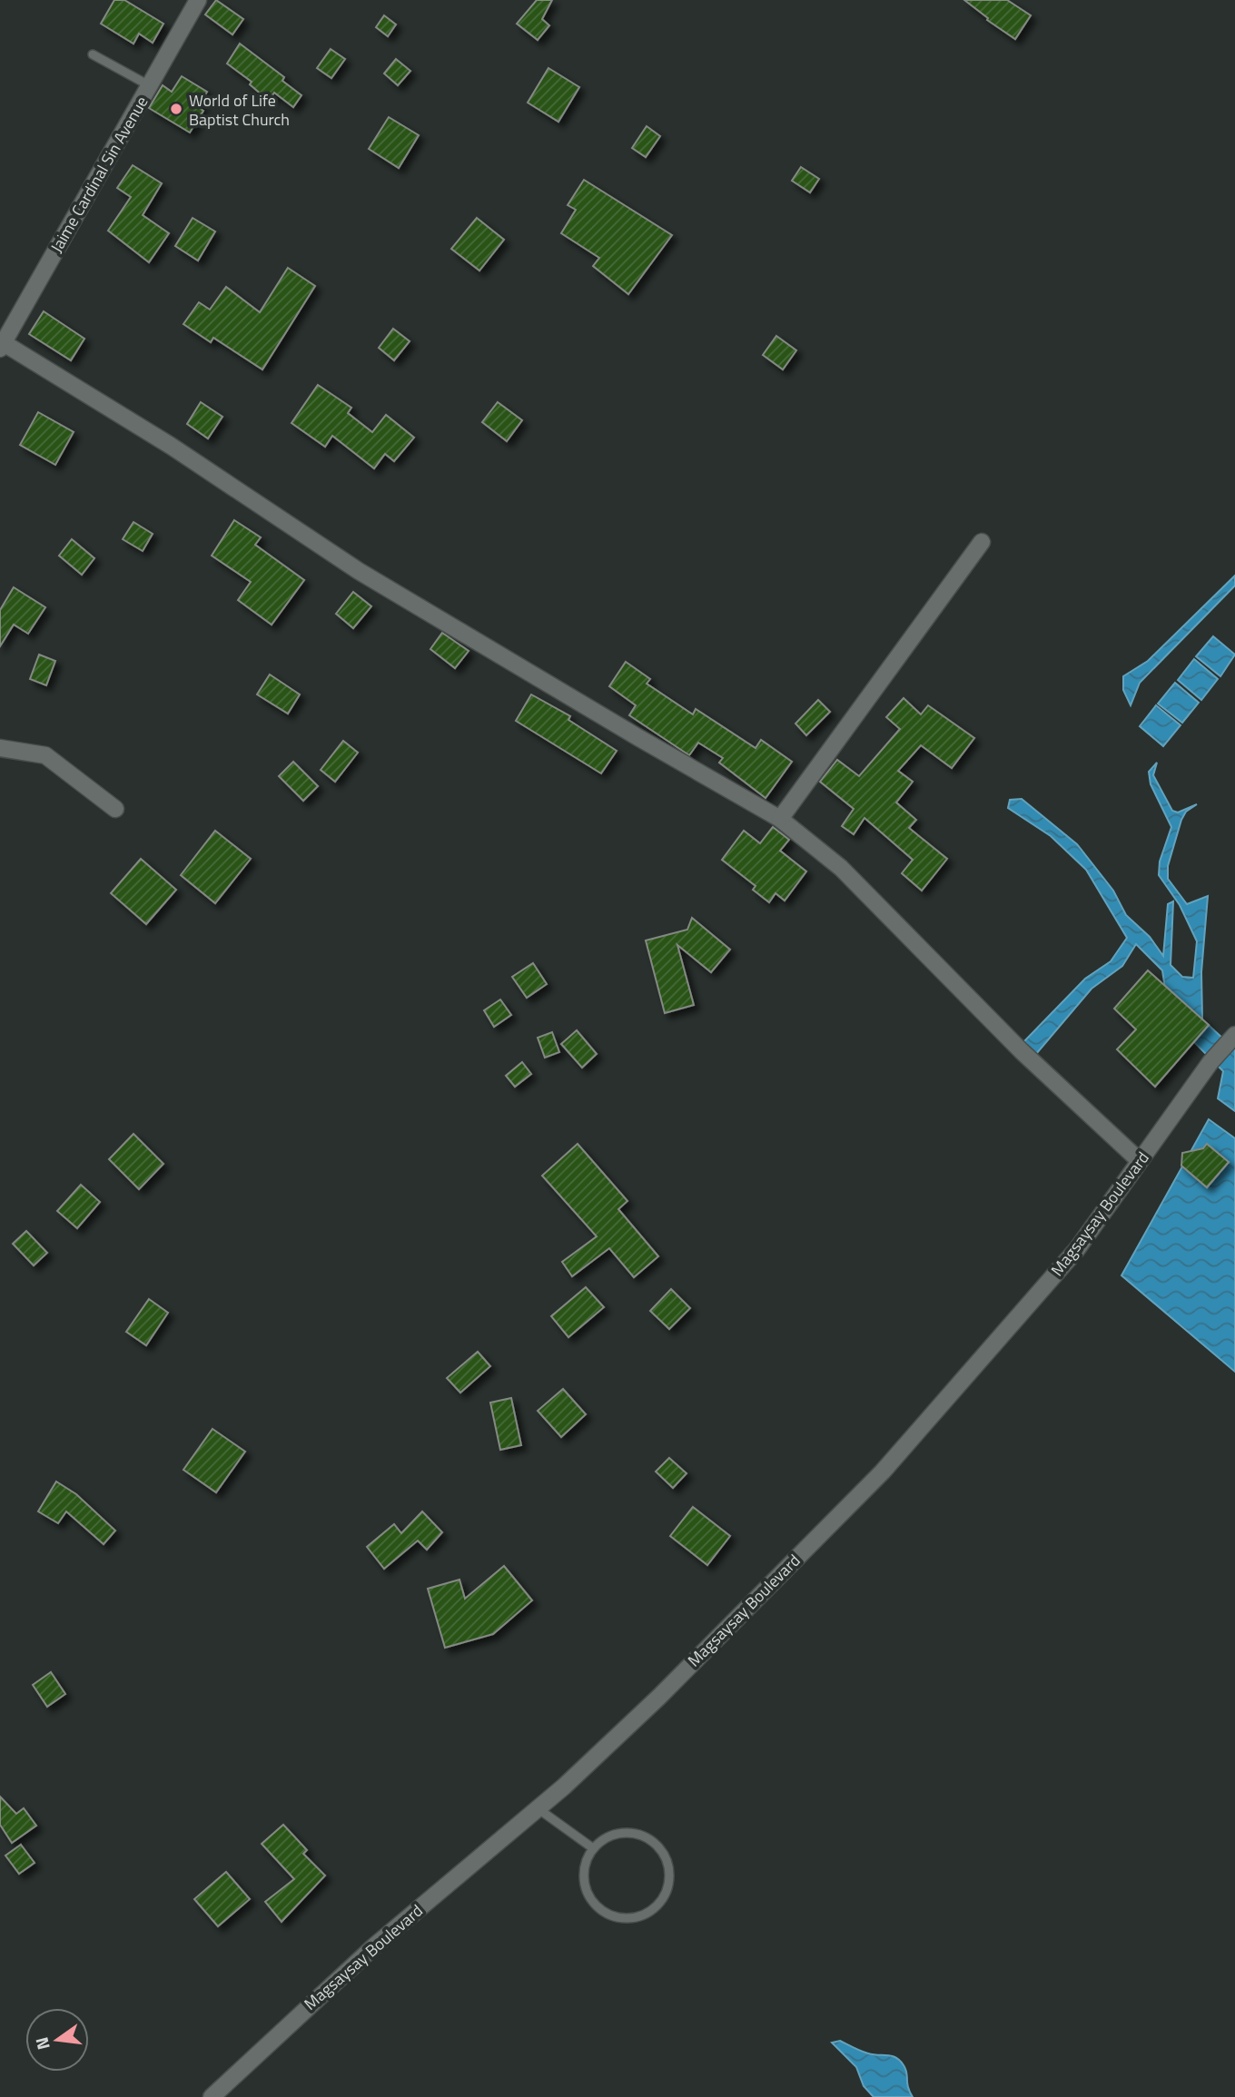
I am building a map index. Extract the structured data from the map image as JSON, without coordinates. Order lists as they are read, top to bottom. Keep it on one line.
{"streets":{"street":["Jaime Cardinal Sin Avenue","Magsaysay Boulevard"]},"places":["World of Life Baptist Church"],"north":"left"}
